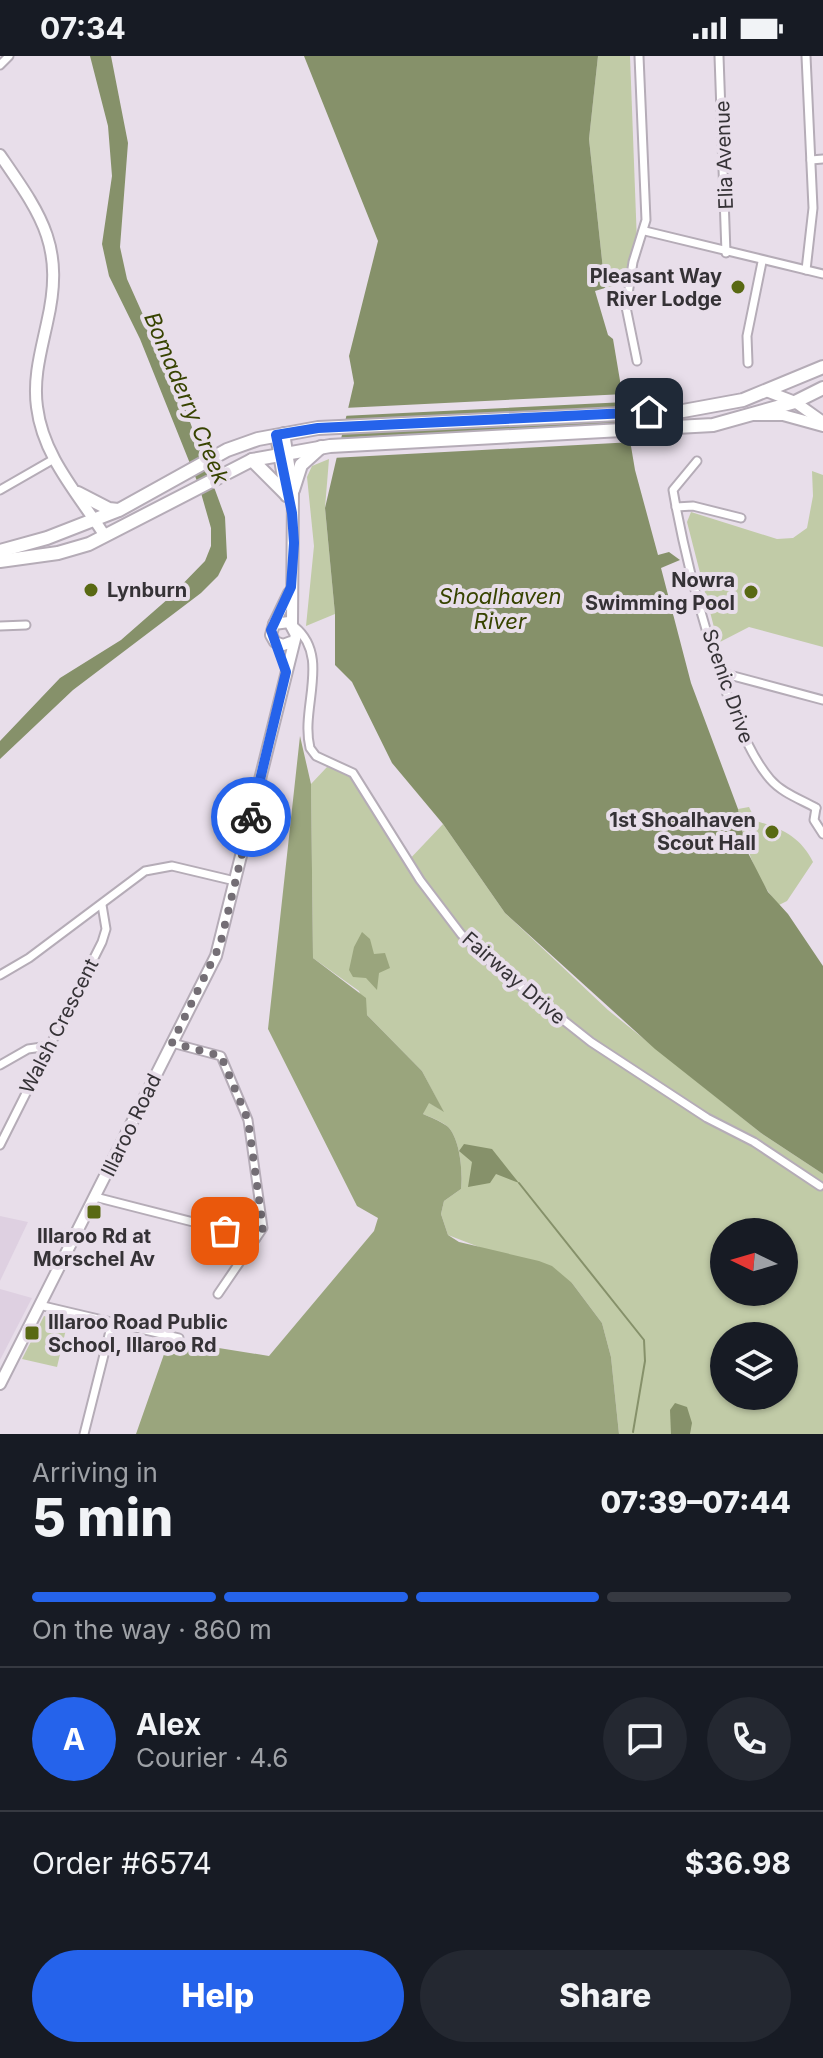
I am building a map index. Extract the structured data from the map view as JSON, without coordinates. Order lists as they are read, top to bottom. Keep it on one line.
{"streets":{"main road":["Illaroo Road"],"street":["Elia Avenue","Scenic Drive","Fairway Drive","Walsh Crescent"]},"crossings":[["Walsh Crescent","Illaroo Road"]],"water":["Bomaderry Creek","Shoalhaven River"],"places":{"other":["Pleasant Way River Lodge","Lynburn","Nowra Swimming Pool","1st Shoalhaven Scout Hall"],"transit":["Illaroo Rd at Morschel Av","Illaroo Road Public School, Illaroo Rd"]},"north":"left","page":{"status":"07:34","heading":["5 min","Arriving in","07:39–07:44"],"panel":["Alex","Courier · 4.6","Order #6574","$36.98"],"bar":"On the way · 860 m","round":"A","buttons":["Help","Share"]}}
